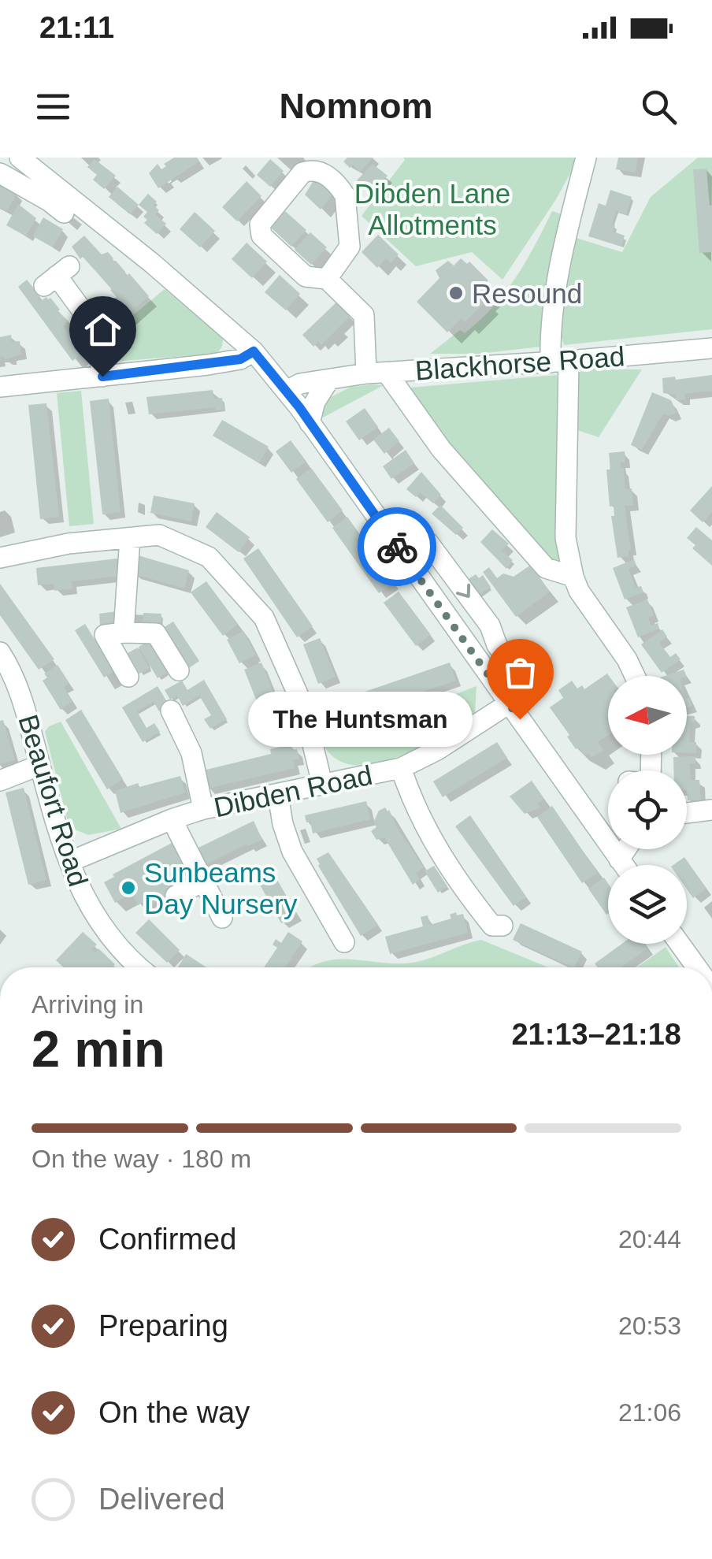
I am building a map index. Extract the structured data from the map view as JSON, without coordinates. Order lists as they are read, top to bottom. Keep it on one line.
{"streets":{"street":["Blackhorse Road","Dibden Road","Beaufort Road"]},"crossings":[["Dibden Road","Beaufort Road"]],"parks":["Dibden Lane Allotments"],"places":["Resound","The Huntsman","Sunbeams Day Nursery"],"north":"left","page":{"status":"21:11","header":"Nomnom","bubble":"The Huntsman","heading":["2 min","Arriving in","21:13–21:18"],"bar":"On the way · 180 m","list":[["Confirmed","20:44"],["Preparing","20:53"],["On the way","21:06"],"Delivered"]}}
